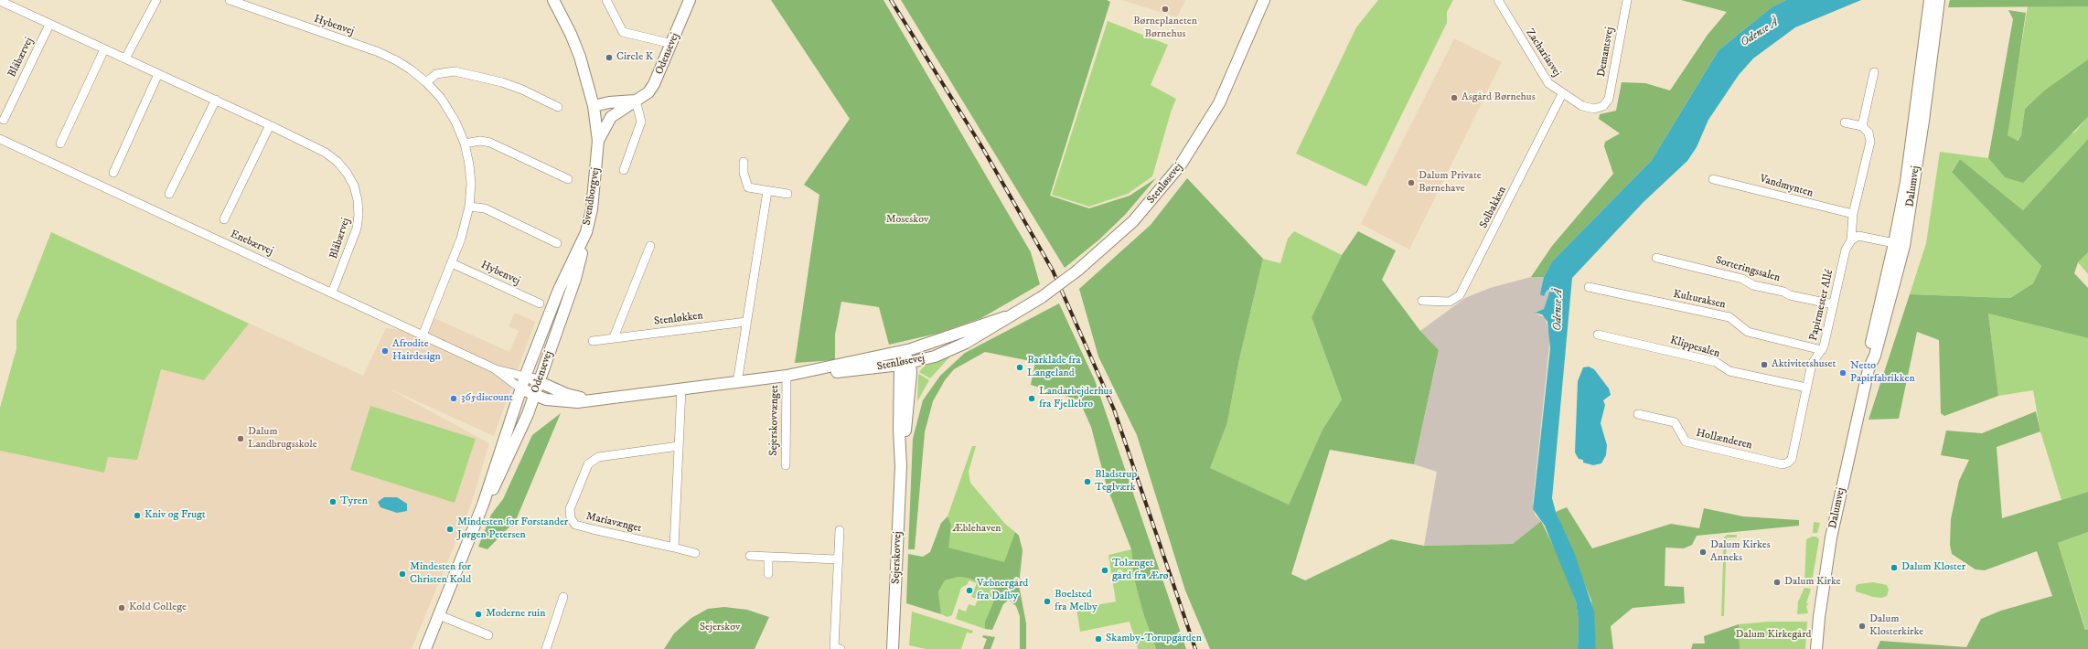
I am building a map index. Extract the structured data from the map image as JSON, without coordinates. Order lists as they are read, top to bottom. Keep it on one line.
{"streets":{"street":["Hybenvej","Demantsvej","Zachariasvej","Odensevej","Blåbærvej","Stenløsevej","Vandmynten","Dalumvej","Svendborgvej","Solbakken","Enebærvej","Sorteringssalen","Kulturaksen","Papirmester Allé","Stenløkken","Klippesalen","Sejerskovvænget","Hollænderen","Mariavænget","Sejerskovvej"]},"crossings":[["Hybenvej","Enebærvej"],["Demantsvej","Zachariasvej"],["Zachariasvej","Solbakken"],["Odensevej","Stenløsevej"],["Odensevej","Svendborgvej"],["Odensevej","Enebærvej"],["Blåbærvej","Enebærvej"],["Stenløsevej","Svendborgvej"],["Stenløsevej","Enebærvej"],["Stenløsevej","Sejerskovvænget"],["Stenløsevej","Sejerskovvej"],["Vandmynten","Papirmester Allé"],["Svendborgvej","Enebærvej"],["Sorteringssalen","Papirmester Allé"],["Kulturaksen","Papirmester Allé"],["Papirmester Allé","Klippesalen"],["Papirmester Allé","Hollænderen"]],"water":["Odense Å"],"parks":["Moseskov","Æblehaven","Sejerskov","Dalum Kirkegård"],"places":["Børneplaneten Børnehus","Circle K","Asgård Børnehus","Dalum Private Børnehave","Afrodite Hairdesign","Aktivitetshuset","Barklade fra Langeland","Netto Papirfabrikken","365discount","Landarbejderhus fra Fjellebro","Dalum Landbrugsskole","Bladstrup Teglværk","Tyren","Kniv og Frugt","Mindesten for Forstander Jørgen Petersen","Dalum Kirkes Anneks","Dalum Kloster","Tolænget gård fra Ærø","Mindesten for Christen Kold","Dalum Kirke","Væbnergård fra Dalby","Boelsted fra Melby","Kold College","Moderne ruin","Dalum Klosterkirke","Skamby-Torupgården"]}
